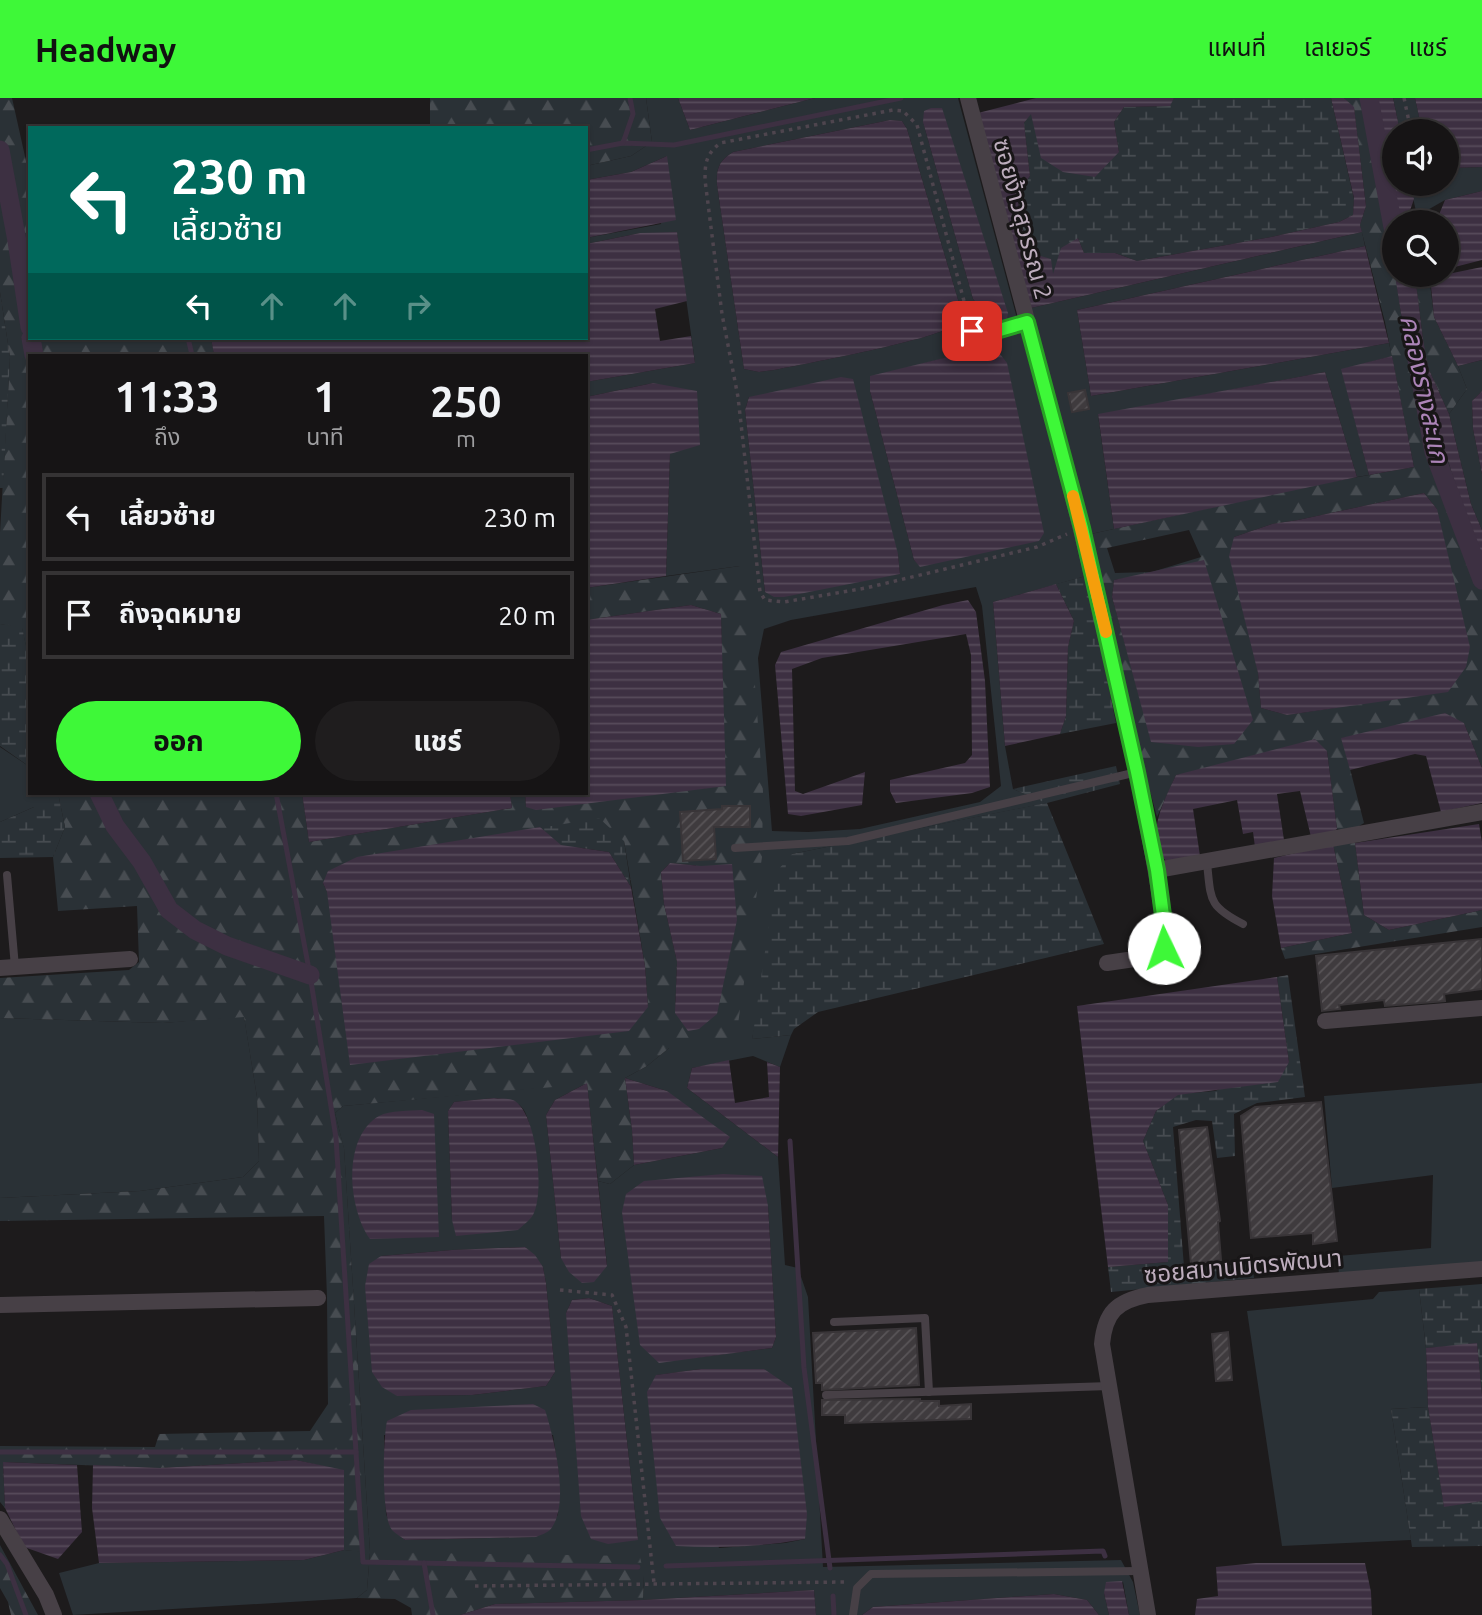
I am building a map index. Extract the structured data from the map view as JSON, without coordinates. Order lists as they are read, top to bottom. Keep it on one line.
{"streets":{"street":["ซอยง้าวสุวรรณ 2","ซอยสมานมิตรพัฒนา"]},"water":["คลองรางสะแก"],"page":{"header":"Headway","nav":["แผนที่","เลเยอร์","แชร์"],"turn":["230 m","เลี้ยวซ้าย"],"eta":["11:33","ถึง","1","นาที","250","m"],"list":[{"name":"เลี้ยวซ้าย","value":"230 m"},{"name":"ถึงจุดหมาย","value":"20 m"}],"buttons":["ออก","แชร์"]}}
